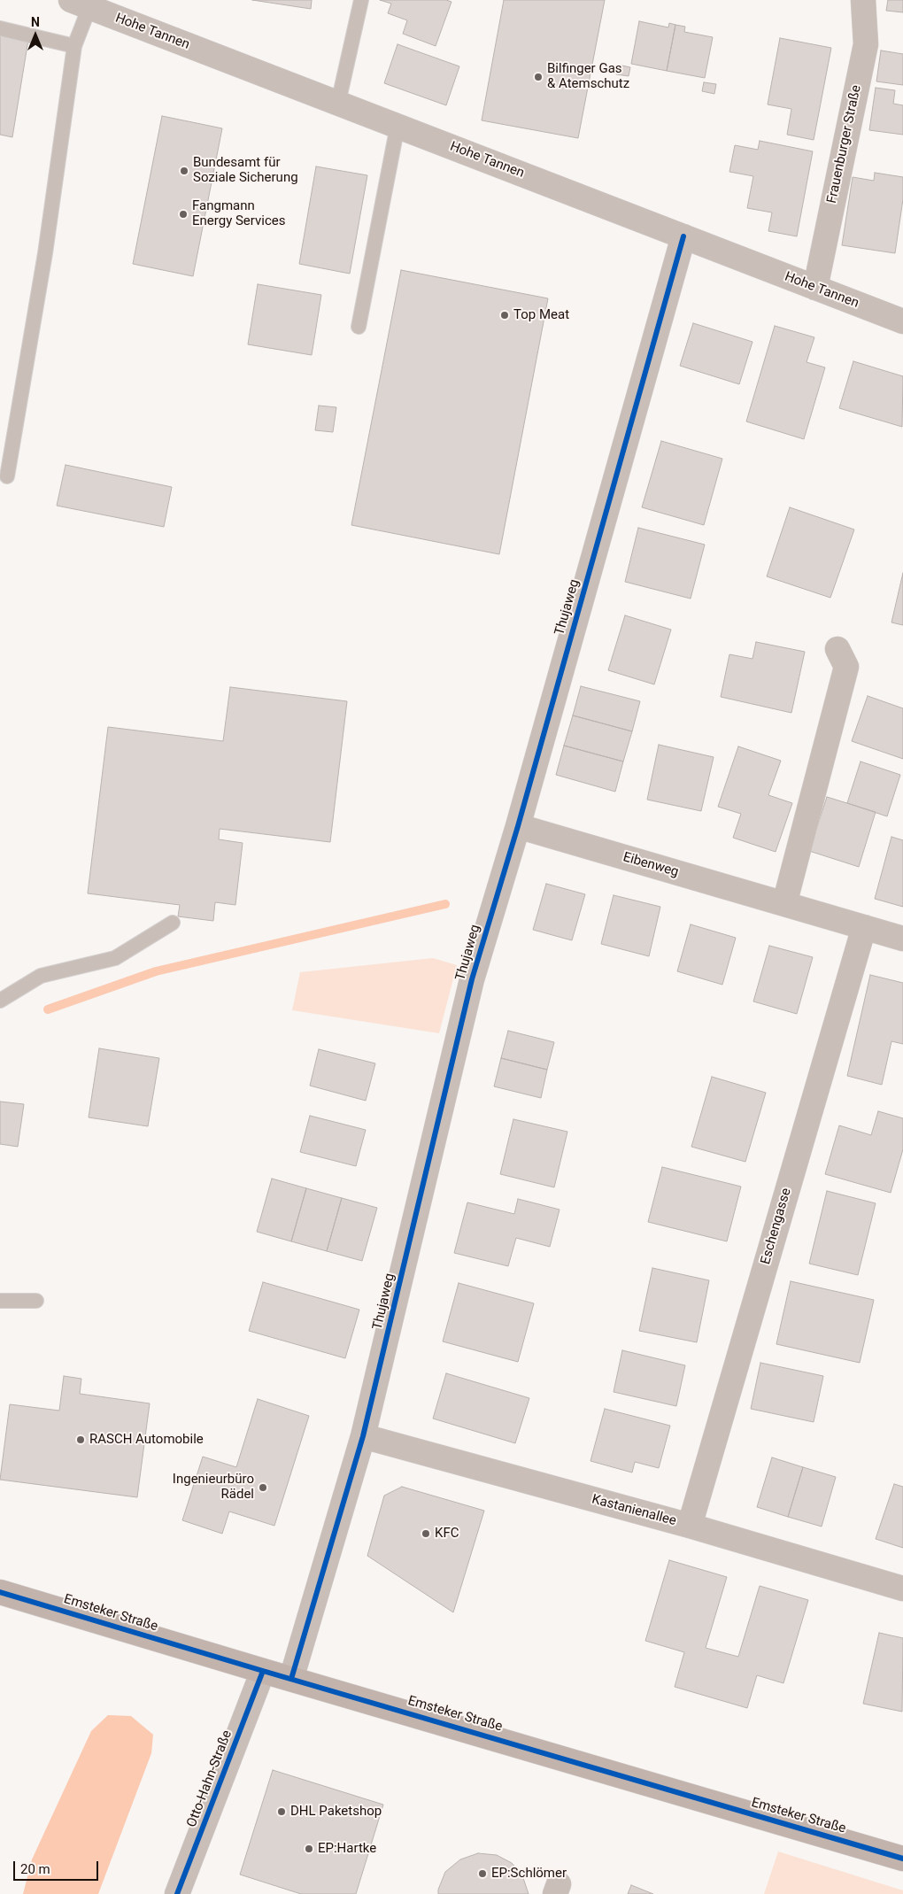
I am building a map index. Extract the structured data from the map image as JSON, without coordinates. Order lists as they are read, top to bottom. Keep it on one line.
{"streets":{"street":["Hohe Tannen","Frauenburger Straße","Thujaweg","Eibenweg","Eschengasse","Kastanienallee","Emsteker Straße","Otto-Hahn-Straße"]},"crossings":[["Hohe Tannen","Frauenburger Straße"],["Hohe Tannen","Thujaweg"],["Thujaweg","Eibenweg"],["Thujaweg","Kastanienallee"],["Thujaweg","Emsteker Straße"],["Eibenweg","Eschengasse"],["Eschengasse","Kastanienallee"],["Emsteker Straße","Otto-Hahn-Straße"]],"places":["Bilfinger Gas & Atemschutz","Bundesamt für Soziale Sicherung","Fangmann Energy Services","Top Meat","RASCH Automobile","Ingenieurbüro Rädel","KFC","DHL Paketshop","EP:Hartke","EP:Schlömer"],"scale_bar":"20 m","north":"top"}
